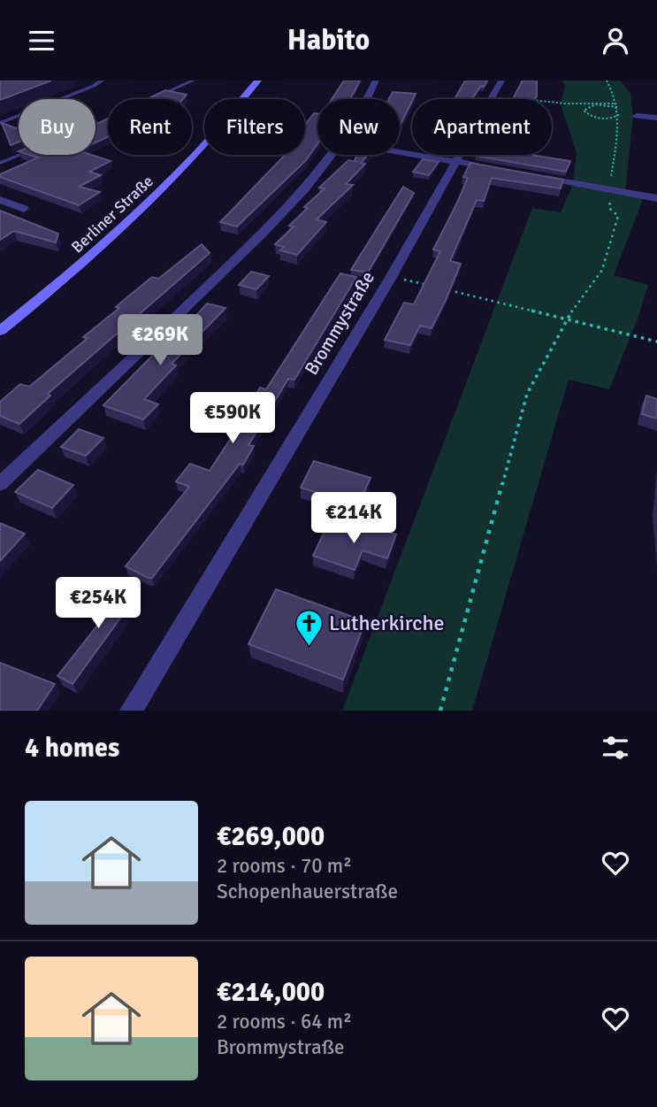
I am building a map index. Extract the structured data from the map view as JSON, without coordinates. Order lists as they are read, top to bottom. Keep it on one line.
{"streets":{"main road":["Berliner Straße"],"street":["Brommystraße"]},"places":{"church":["Lutherkirche"]},"page":{"header":"Habito","chip":["Buy","Rent","Filters","New","Apartment"],"price":["€269K","€590K","€214K","€254K"],"heading":"4 homes","list":[{"name":"€269,000","note":"2 rooms · 70 m² · Schopenhauerstraße"},{"name":"€214,000","note":"2 rooms · 64 m² · Brommystraße"}]}}
